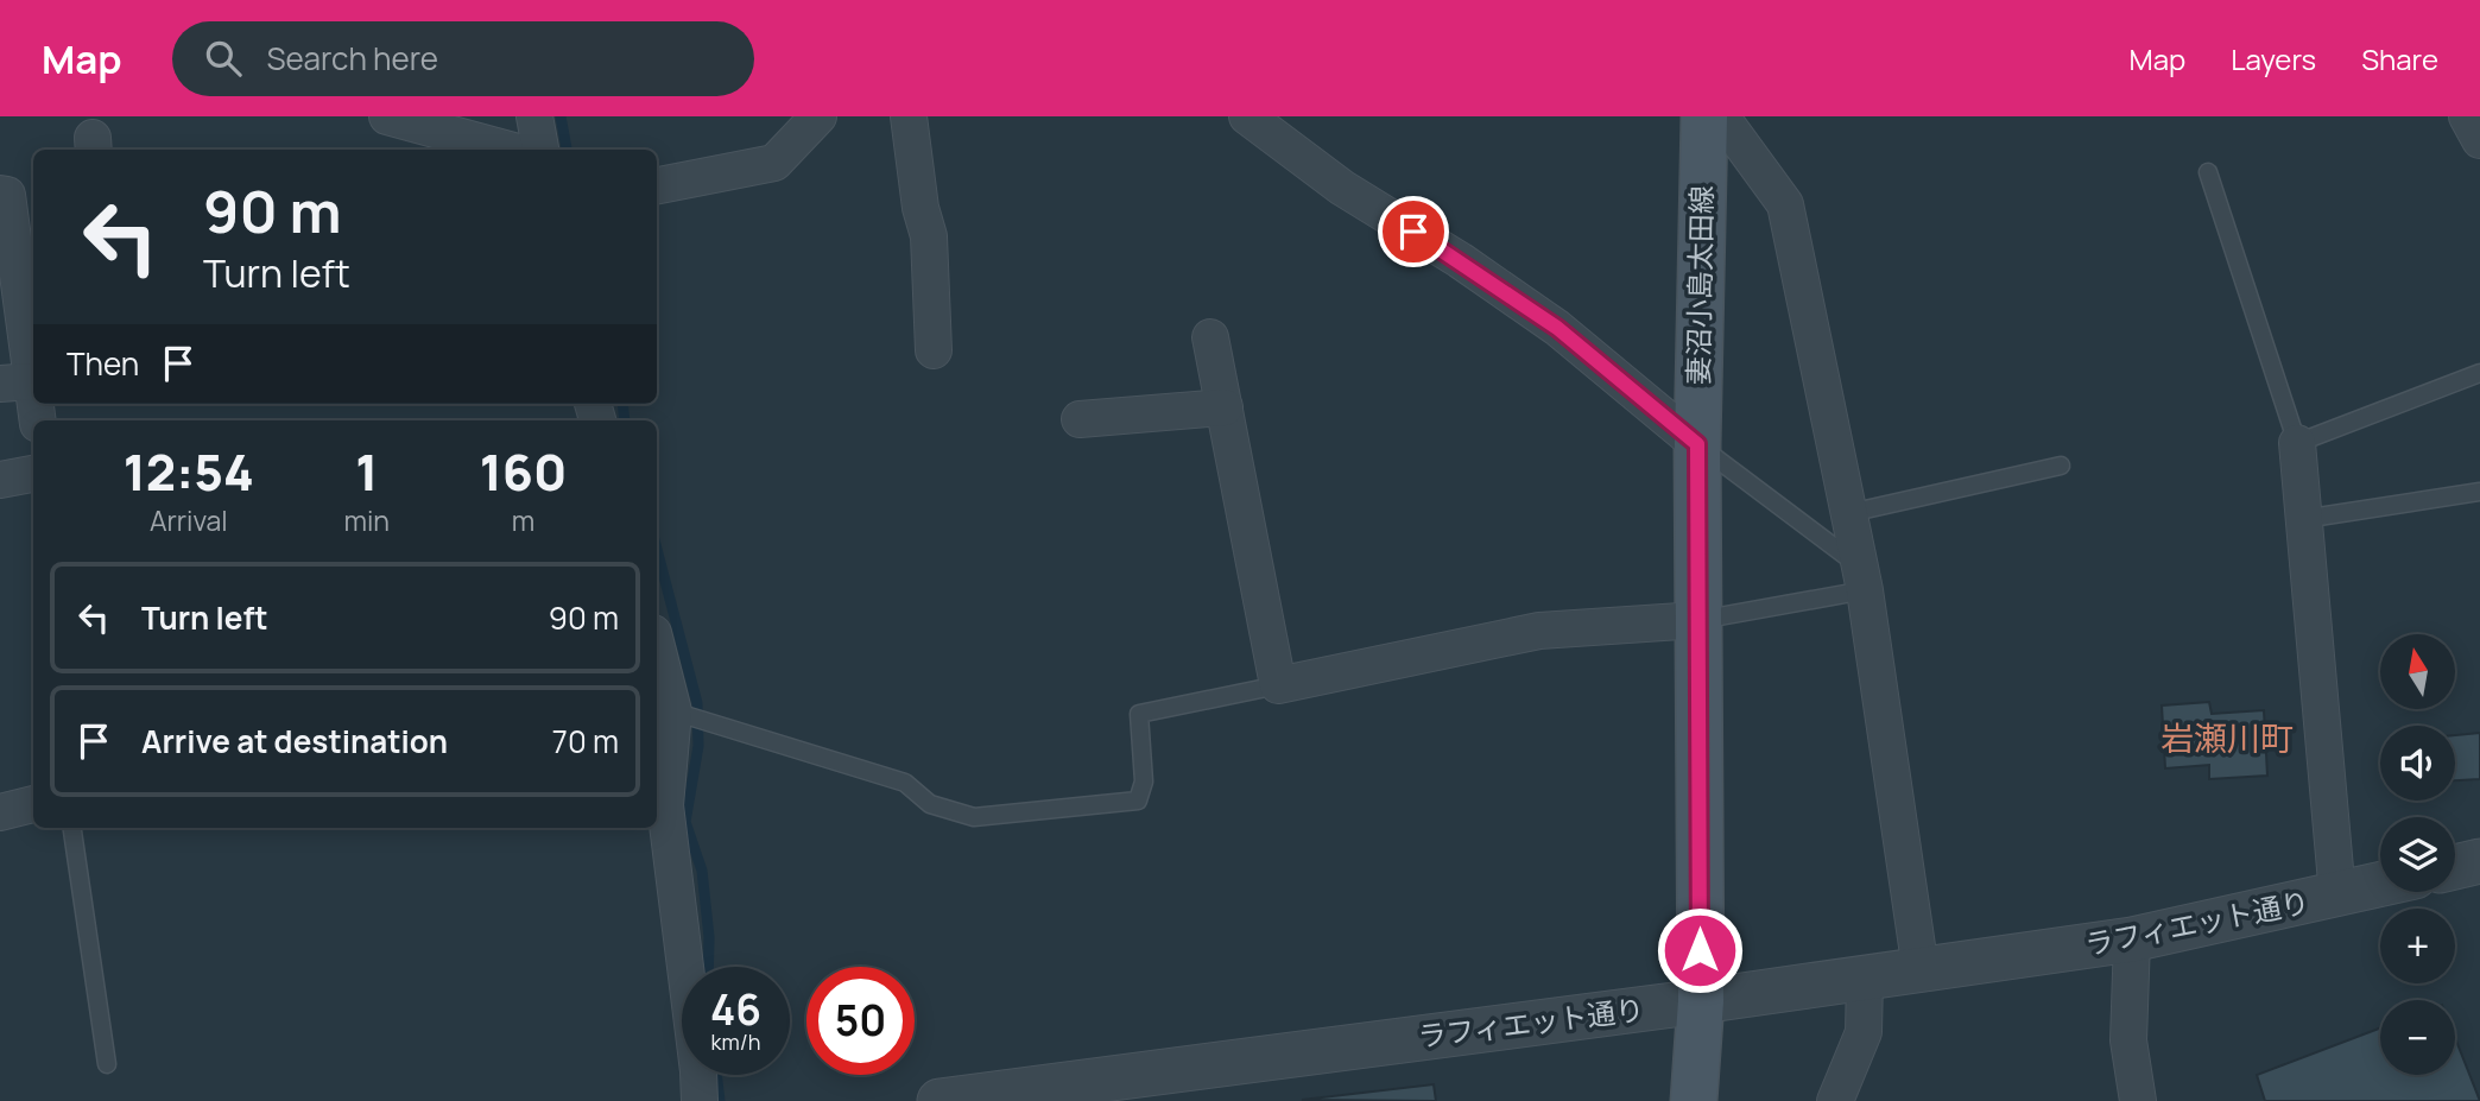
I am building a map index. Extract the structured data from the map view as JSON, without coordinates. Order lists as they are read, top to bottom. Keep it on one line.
{"streets":{"main road":["妻沼小島太田線"],"street":["ラフィエット通り"]},"crossings":[["妻沼小島太田線","ラフィエット通り"]],"districts":["岩瀬川町"],"north":"top","page":{"header":"Map","search":"Search here","nav":["Map","Layers","Share"],"turn":["90 m","Turn left"],"then":"Then","eta":["12:54","Arrival","1","min","160","m"],"list":[{"name":"Turn left","value":"90 m"},{"name":"Arrive at destination","value":"70 m"}],"map_buttons":["+","−"],"speed":"46 km/h","limit":"50"}}
